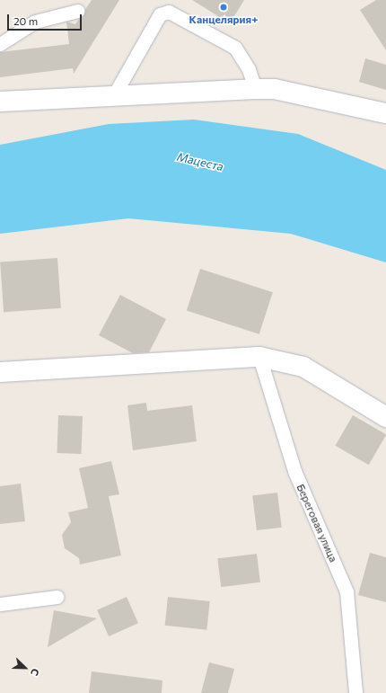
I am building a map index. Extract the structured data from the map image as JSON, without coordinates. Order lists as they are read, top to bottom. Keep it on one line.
{"streets":{"lane":["Береговая улица"]},"water":["Мацеста"],"places":["Канцелярия+"],"scale_bar":"20 m","north":"bottom right"}
